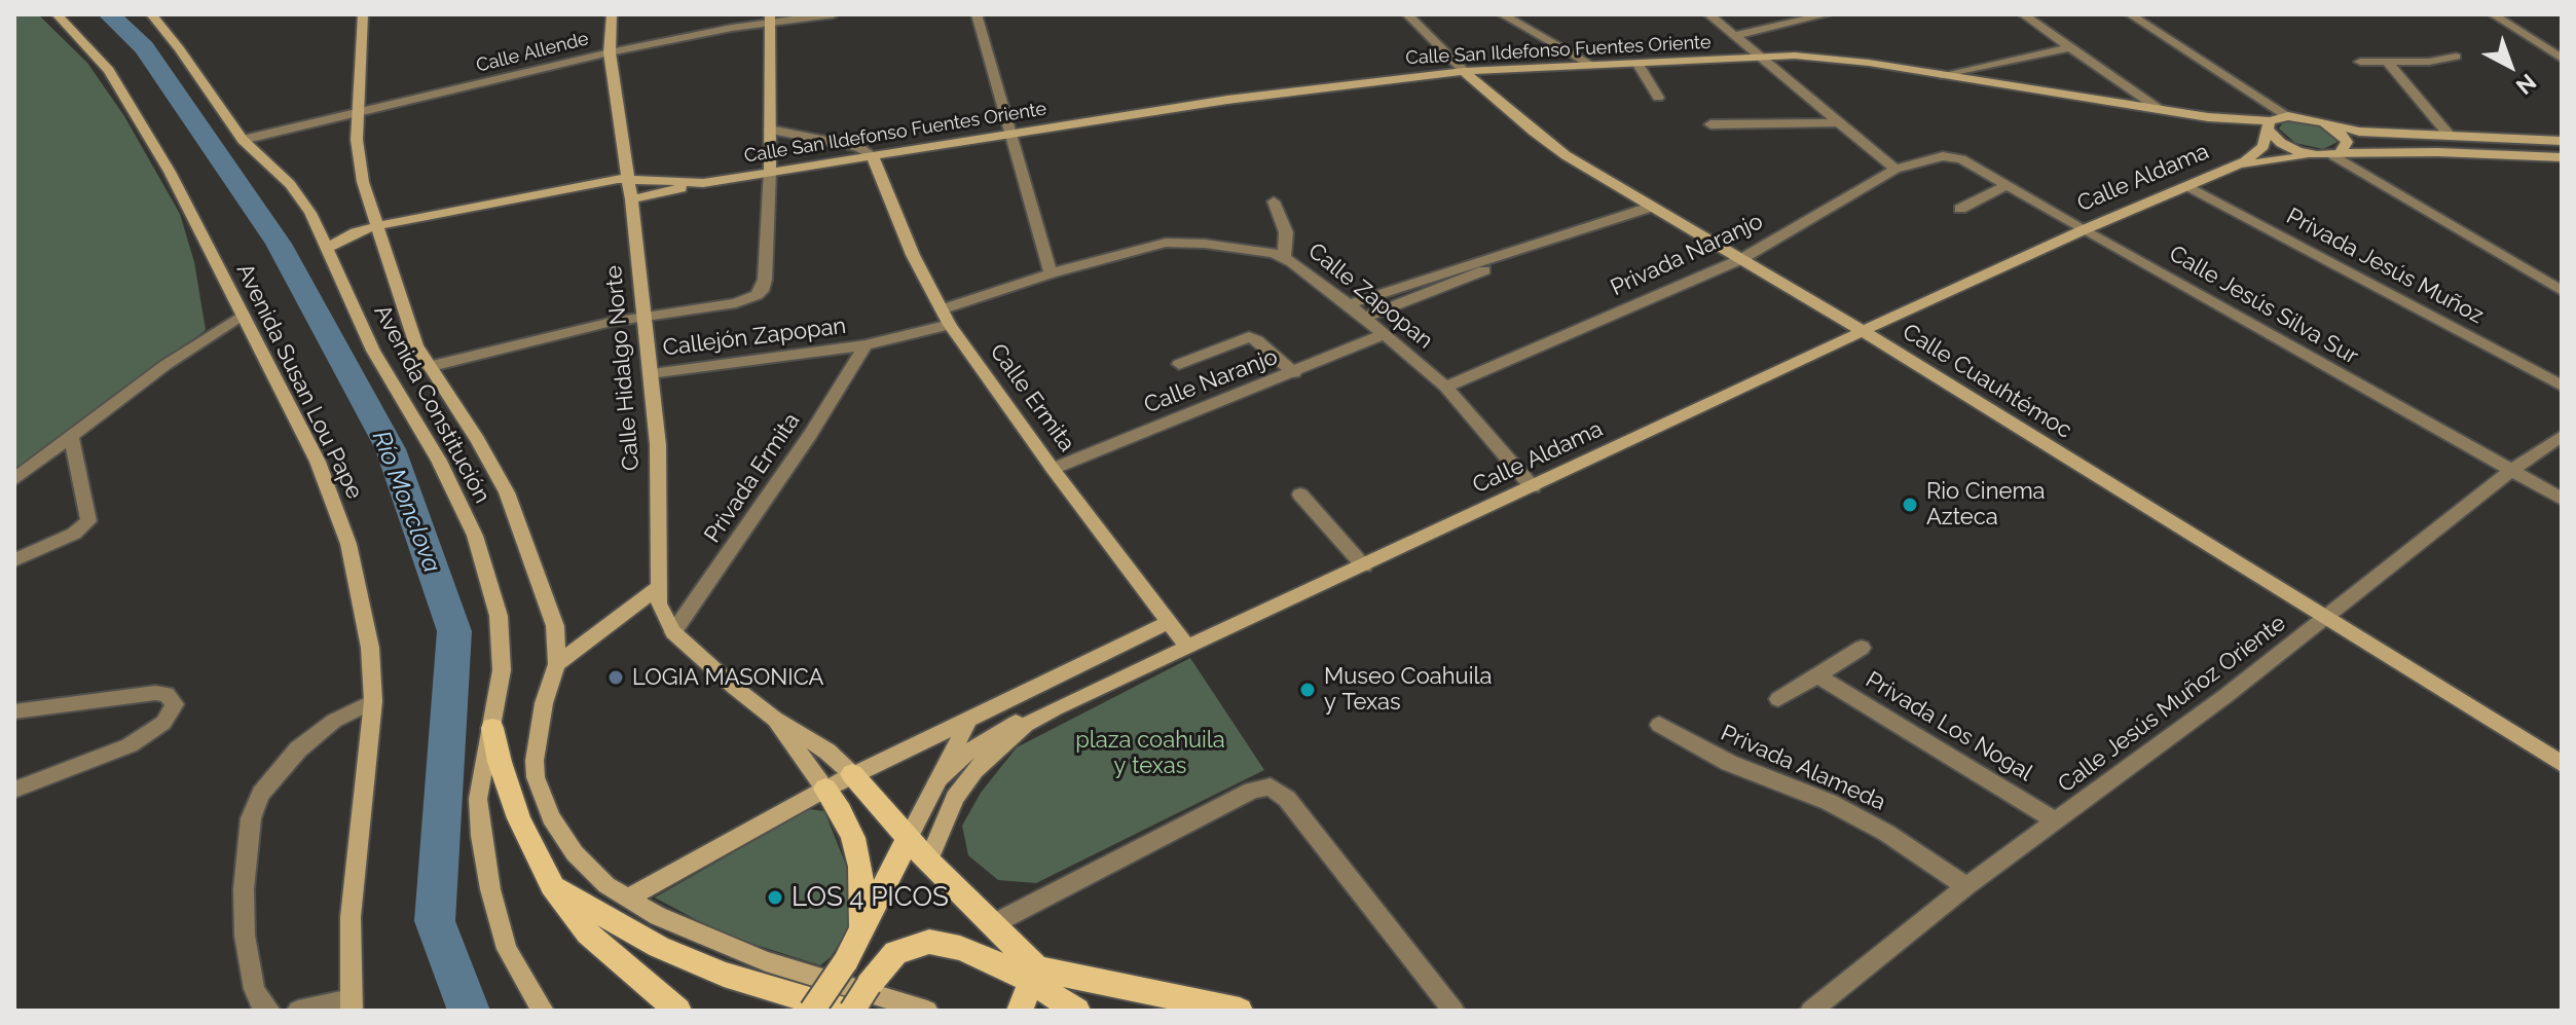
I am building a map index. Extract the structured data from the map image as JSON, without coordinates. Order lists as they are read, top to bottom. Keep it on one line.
{"streets":{"street":["Calle San Ildefonso Fuentes Oriente","Calle Allende","Calle Aldama","Privada Naranjo","Privada Jesús Muñoz","Calle Zapopan","Calle Jesús Silva Sur","Callejón Zapopan","Calle Hidalgo Norte","Avenida Susan Lou Pape","Calle Naranjo","Calle Cuauhtémoc","Calle Ermita","Avenida Constitución","Privada Ermita","Calle Jesús Muñoz Oriente","Privada Los Nogal","Privada Alameda"]},"crossings":[["Calle San Ildefonso Fuentes Oriente","Calle Aldama"],["Calle San Ildefonso Fuentes Oriente","Calle Hidalgo Norte"],["Calle San Ildefonso Fuentes Oriente","Calle Cuauhtémoc"],["Calle San Ildefonso Fuentes Oriente","Calle Ermita"],["Calle San Ildefonso Fuentes Oriente","Avenida Constitución"],["Calle Allende","Calle Hidalgo Norte"],["Calle Allende","Avenida Constitución"],["Calle Aldama","Privada Jesús Muñoz"],["Calle Aldama","Calle Zapopan"],["Calle Aldama","Calle Jesús Silva Sur"],["Calle Aldama","Calle Cuauhtémoc"],["Calle Aldama","Calle Ermita"],["Privada Naranjo","Calle Zapopan"],["Privada Naranjo","Calle Jesús Silva Sur"],["Privada Naranjo","Calle Cuauhtémoc"],["Calle Zapopan","Calle Naranjo"],["Calle Zapopan","Calle Ermita"],["Calle Jesús Silva Sur","Calle Jesús Muñoz Oriente"],["Callejón Zapopan","Calle Hidalgo Norte"],["Callejón Zapopan","Privada Ermita"],["Calle Hidalgo Norte","Privada Ermita"],["Calle Naranjo","Calle Ermita"],["Calle Cuauhtémoc","Calle Jesús Muñoz Oriente"],["Calle Jesús Muñoz Oriente","Privada Los Nogal"],["Calle Jesús Muñoz Oriente","Privada Alameda"]],"water":["Río Monclova"],"parks":["plaza coahuila y texas"],"places":["Rio Cinema Azteca","LOGIA MASONICA","Museo Coahuila y Texas","LOS 4 PICOS"],"north":"bottom right"}
